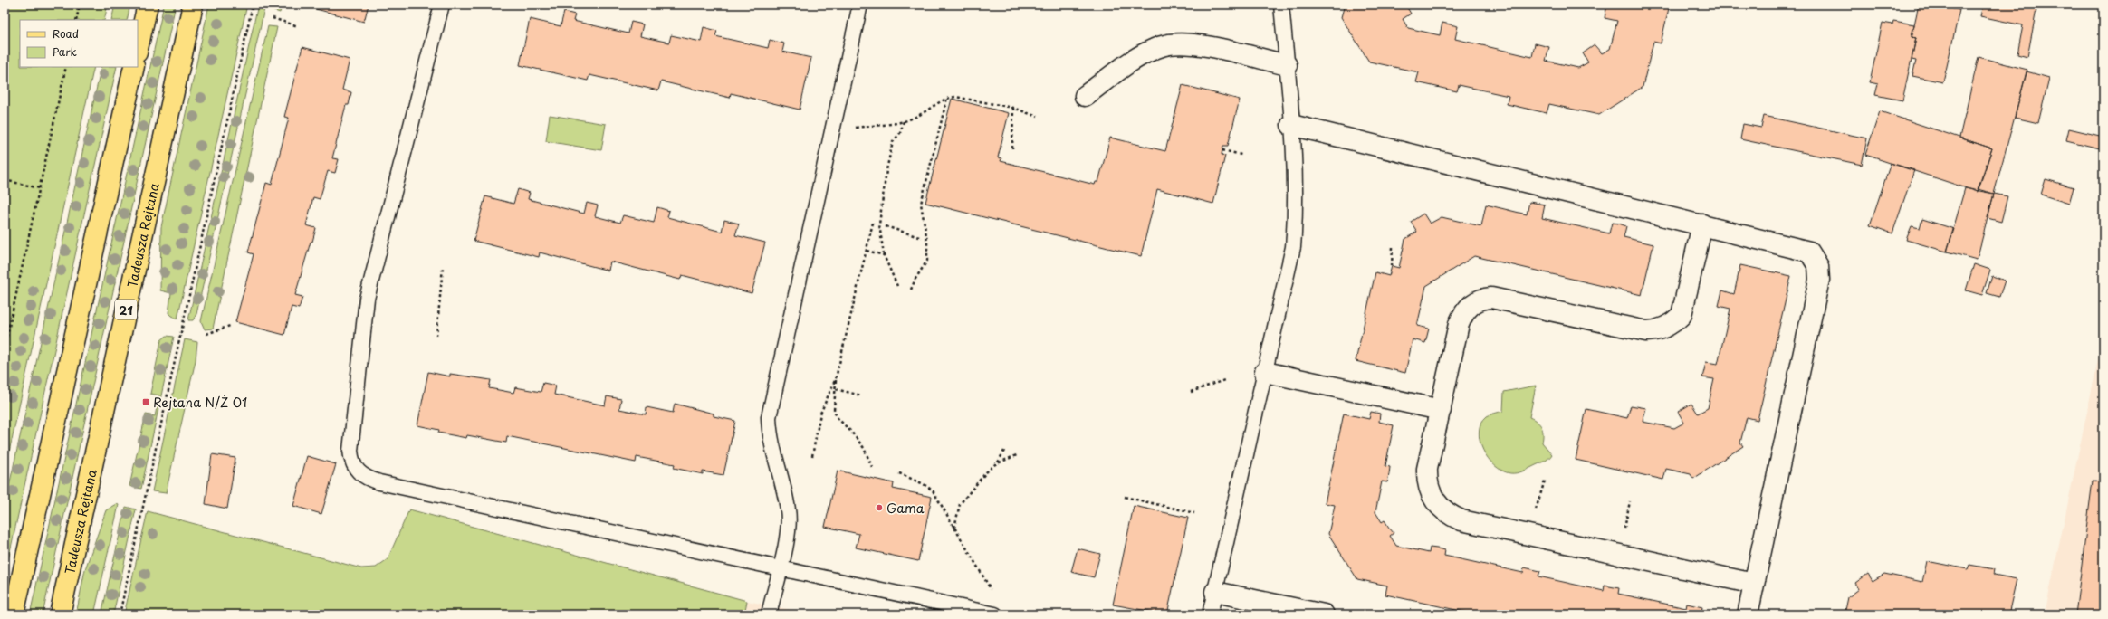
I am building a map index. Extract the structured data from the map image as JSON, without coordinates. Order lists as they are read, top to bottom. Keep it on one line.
{"streets":{"main road":["Tadeusza Rejtana","21"]},"places":{"transit":["Rejtana N/Ż 01"],"other":["Gama"]},"legend":["Road","Park"]}
